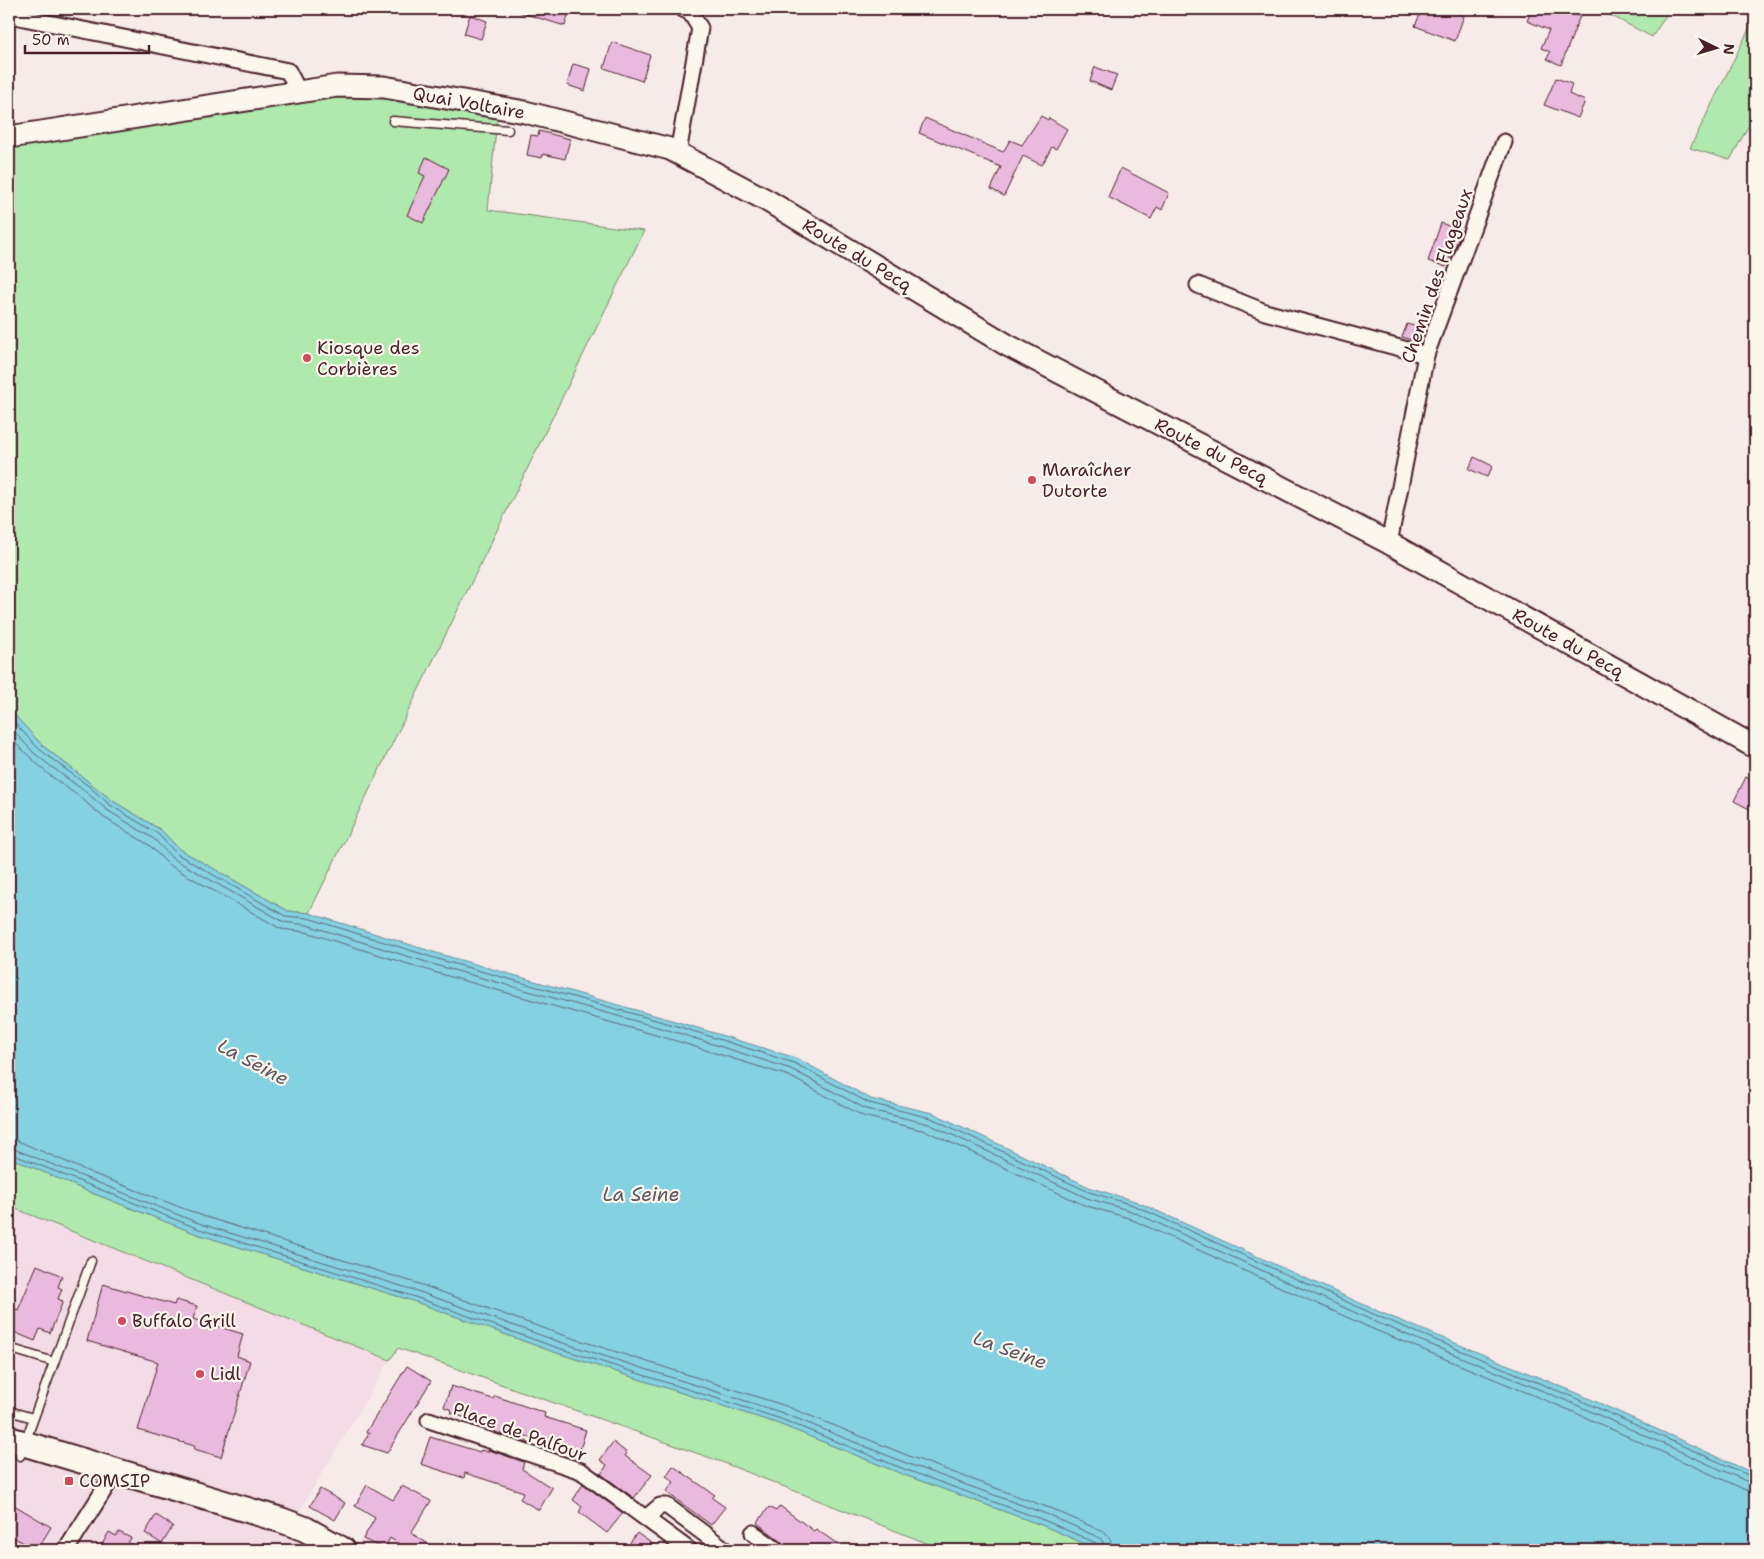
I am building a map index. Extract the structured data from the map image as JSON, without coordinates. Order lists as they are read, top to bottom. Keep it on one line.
{"streets":{"main road":["Quai Voltaire","Route du Pecq"],"street":["Chemin des Flageaux","Place de Palfour"]},"crossings":[["Quai Voltaire","Route du Pecq"],["Route du Pecq","Chemin des Flageaux"]],"water":["La Seine"],"places":{"other":["Kiosque des Corbières","Maraîcher Dutorte","Buffalo Grill","Lidl"],"transit":["COMSIP"]},"scale_bar":"50 m","north":"right"}
